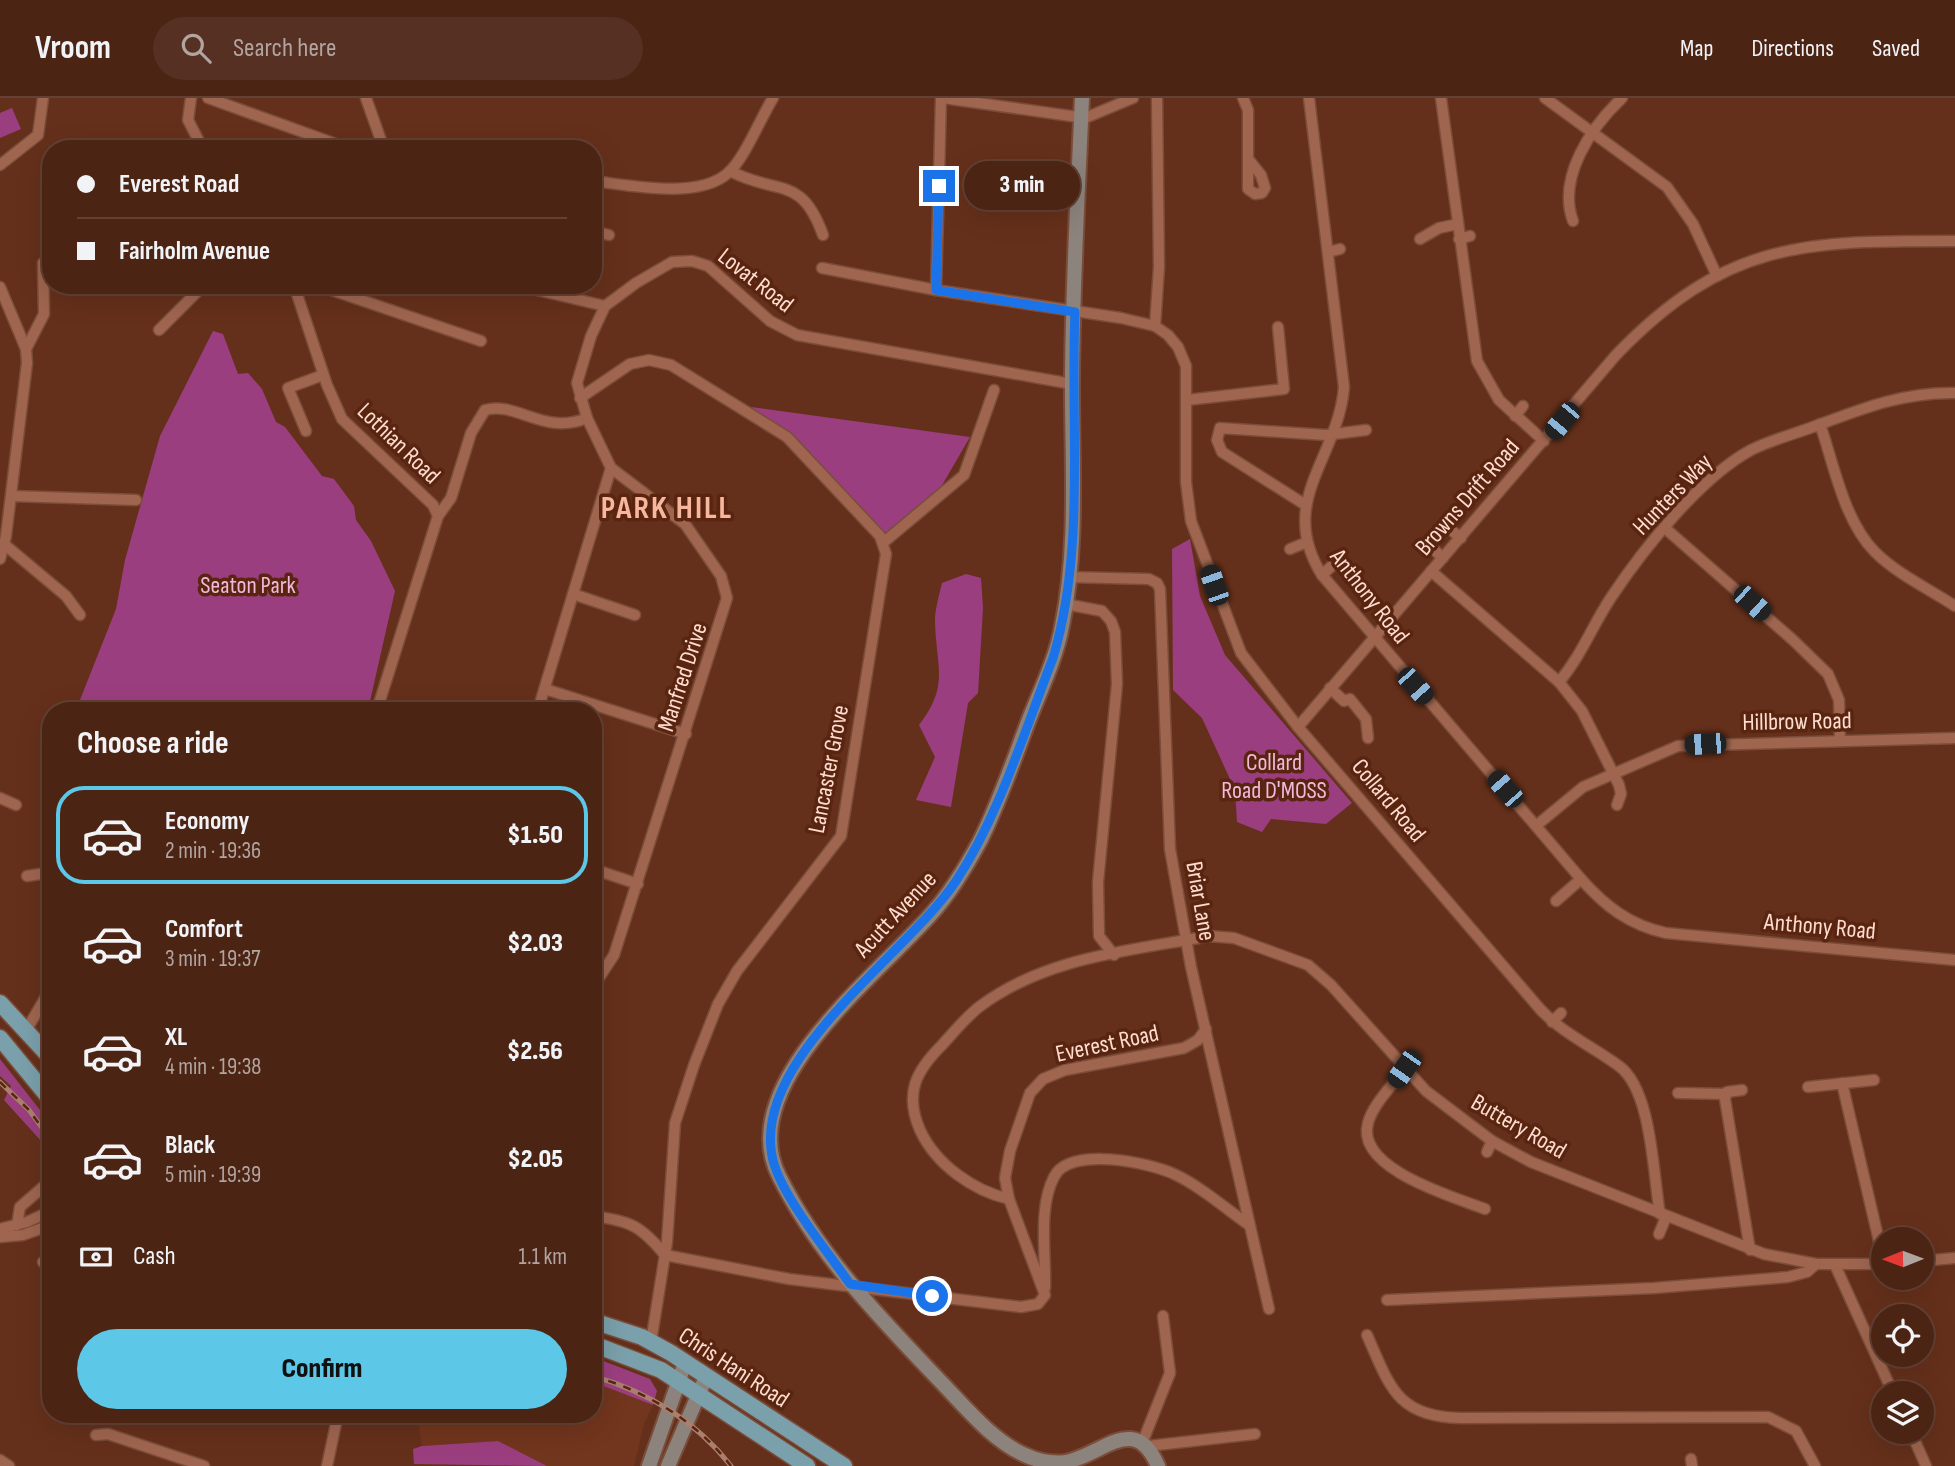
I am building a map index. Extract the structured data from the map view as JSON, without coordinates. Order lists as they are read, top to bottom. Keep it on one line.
{"streets":{"main road":["Chris Hani Road"],"street":["Lovat Road","Lothian Road","Hunters Way","Browns Drift Road","Anthony Road","Manfred Drive","Hillbrow Road","Lancaster Grove","Collard Road","Briar Lane","Acutt Avenue","Everest Road","Buttery Road"]},"crossings":[["Lovat Road","Acutt Avenue"],["Browns Drift Road","Anthony Road"],["Browns Drift Road","Collard Road"],["Anthony Road","Hillbrow Road"],["Lancaster Grove","Chris Hani Road"],["Collard Road","Buttery Road"],["Briar Lane","Acutt Avenue"],["Briar Lane","Everest Road"],["Briar Lane","Buttery Road"],["Everest Road","Buttery Road"]],"districts":["PARK HILL"],"parks":["Seaton Park","Collard Road D'MOSS"],"north":"left","page":{"header":"Vroom","search":"Search here","nav":["Map","Directions","Saved"],"banner":["Everest Road","Fairholm Avenue"],"bubble":"3 min","heading":"Choose a ride","list":[{"name":"Economy","note":"2 min · 19:36","value":"$1.50"},{"name":"Comfort","note":"3 min · 19:37","value":"$2.03"},{"name":"XL","note":"4 min · 19:38","value":"$2.56"},{"name":"Black","note":"5 min · 19:39","value":"$2.05"}],"pay":["Cash","1.1 km"],"buttons":"Confirm"}}
